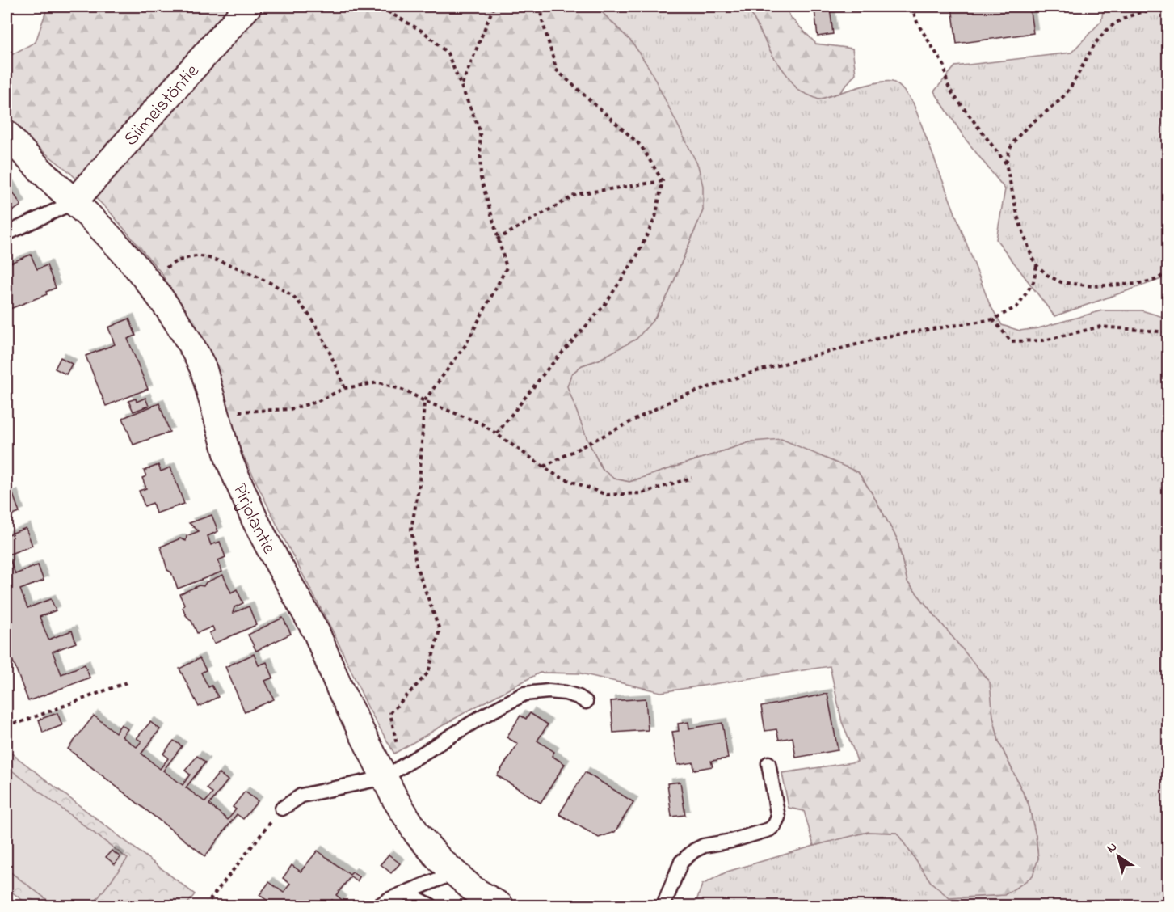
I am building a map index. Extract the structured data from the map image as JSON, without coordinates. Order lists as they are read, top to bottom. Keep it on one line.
{"streets":{"street":["Siimeistöntie","Pirjolantie"]},"crossings":[["Siimeistöntie","Pirjolantie"]],"north":"top left"}
